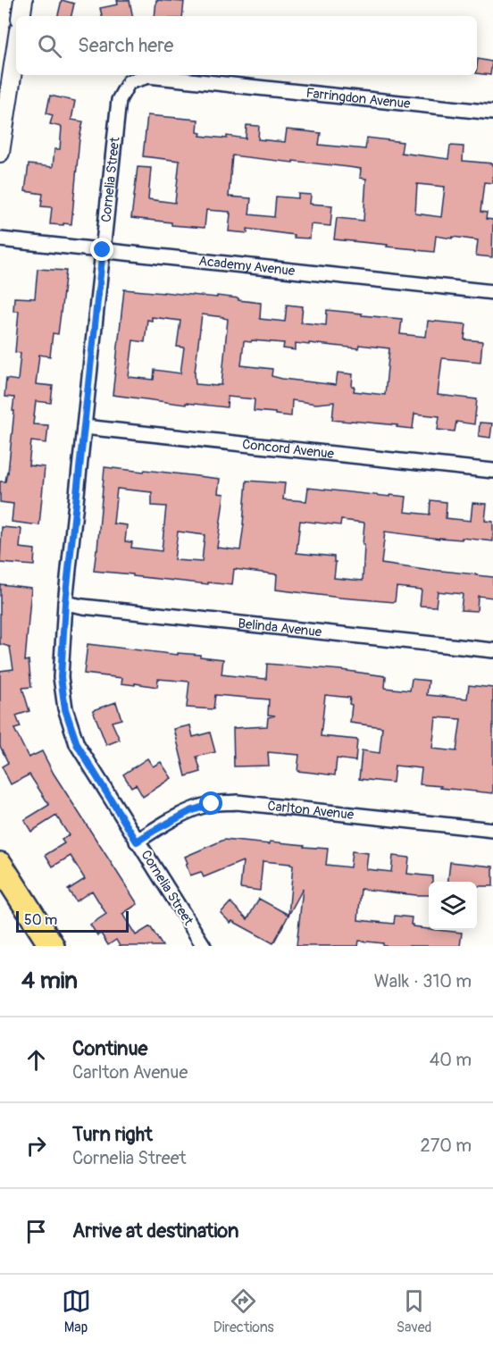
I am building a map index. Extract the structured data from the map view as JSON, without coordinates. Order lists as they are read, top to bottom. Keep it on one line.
{"streets":{"street":["Farringdon Avenue","Cornelia Street","Academy Avenue","Concord Avenue","Belinda Avenue","Carlton Avenue"]},"crossings":[["Farringdon Avenue","Cornelia Street"],["Cornelia Street","Academy Avenue"],["Cornelia Street","Concord Avenue"],["Cornelia Street","Belinda Avenue"],["Cornelia Street","Carlton Avenue"]],"scale_bar":"50 m","page":{"search":"Search here","scale":"50 m","heading":["4 min","Walk · 310 m"],"list":[["Continue","Carlton Avenue","40 m"],["Turn right","Cornelia Street","270 m"],"Arrive at destination"],"nav":["Map","Directions","Saved"]}}
